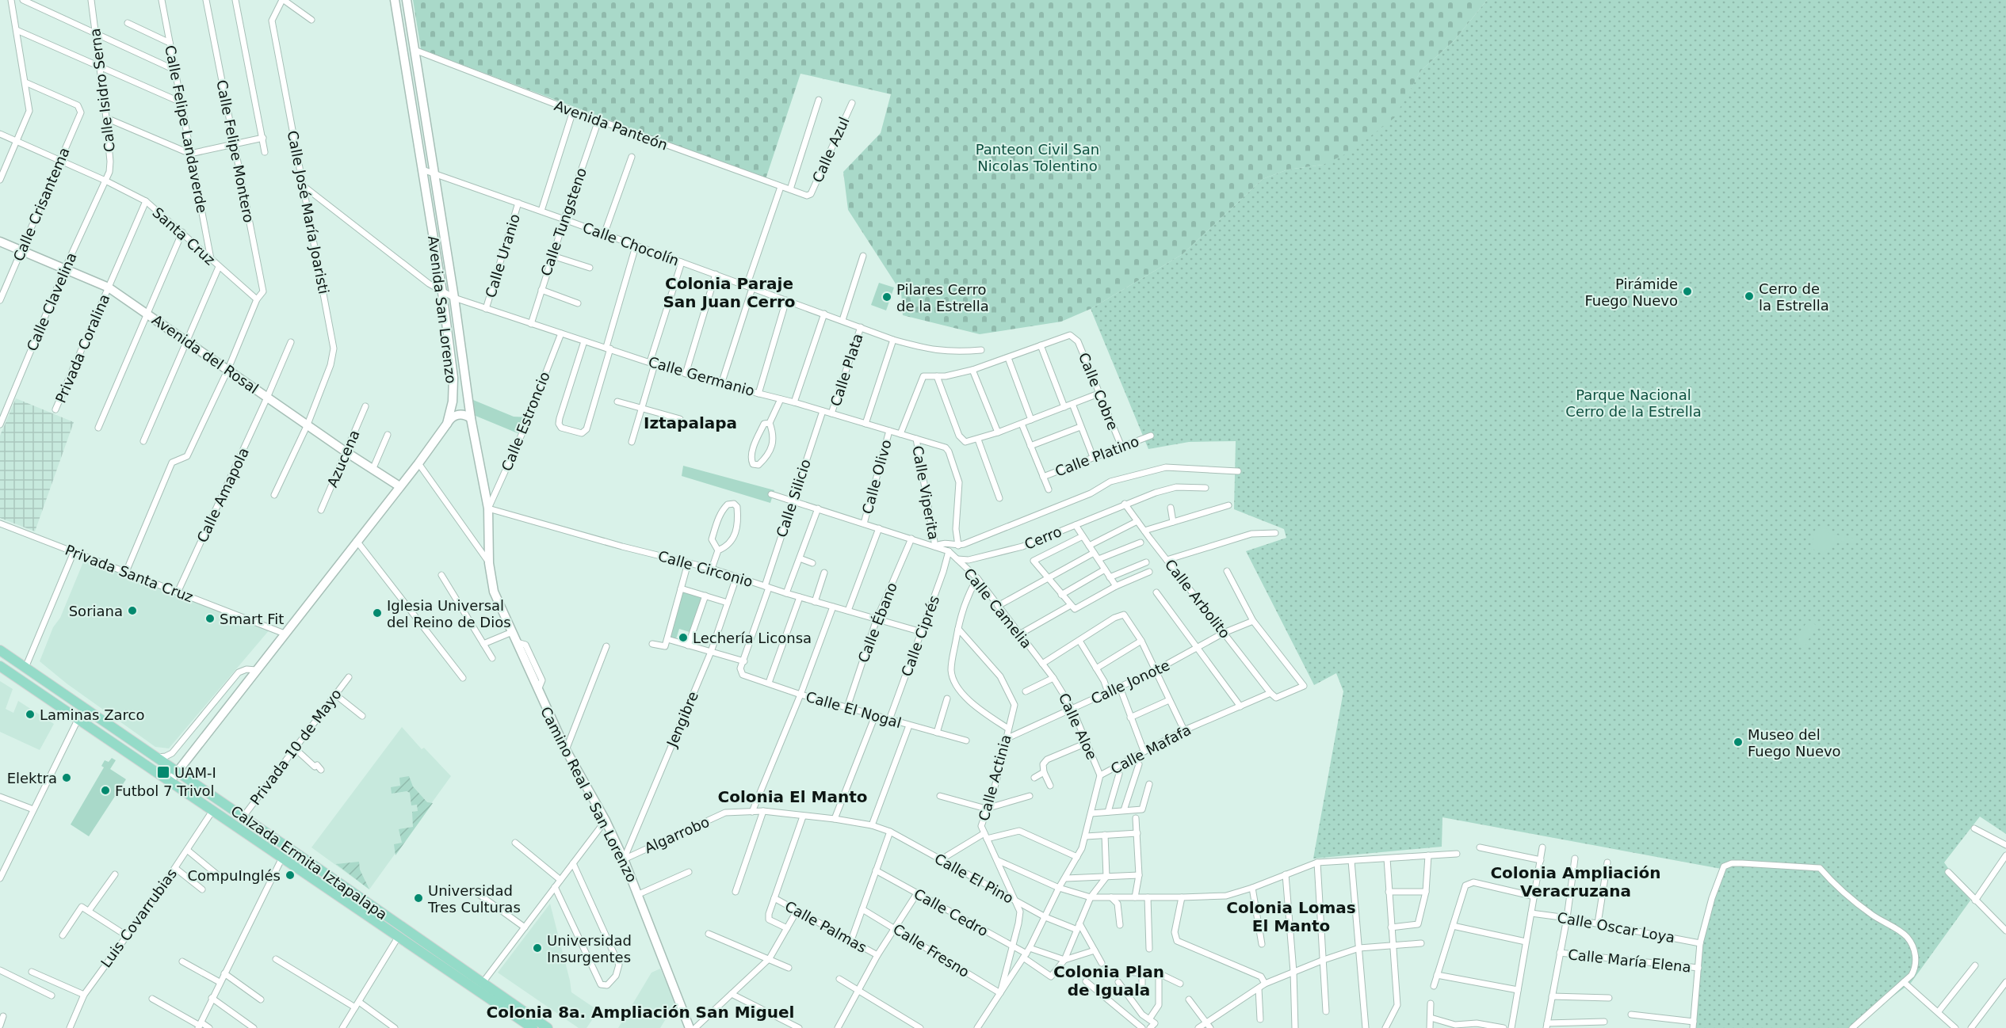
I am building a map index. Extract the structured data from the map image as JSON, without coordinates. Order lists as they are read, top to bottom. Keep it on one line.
{"streets":{"main road":["Avenida San Lorenzo","Avenida del Rosal","Camino Real a San Lorenzo","Calzada Ermita Iztapalapa"],"street":["Calle Isidro Serna","Avenida Panteón","Calle Felipe Landaverde","Calle Azul","Calle Felipe Montero","Calle Crisantema","Calle José María Joaristi","Calle Tungsteno","Santa Cruz","Calle Chocolín","Calle Uranio","Calle Clavelina","Privada Coralina","Calle Plata","Calle Germanio","Calle Cobre","Calle Estroncio","Calle Platino","Azucena","Calle Olivo","Calle Viperita","Calle Amapola","Calle Silicio","Cerro","Calle Circonio","Privada Santa Cruz","Calle Arbolito","Calle Camelia","Calle Ébano","Calle Ciprés","Calle Jonote","Calle El Nogal","Jengibre","Calle Aloe","Privada 10 de Mayo","Calle Mafafa","Calle Actinia","Algarrobo","Calle El Pino","Calle Cedro","Luis Covarrubias","Calle Palmas","Calle Oscar Loya","Calle Fresno","Calle María Elena"]},"crossings":[["Calle Isidro Serna","Santa Cruz"],["Calle Isidro Serna","Calle Clavelina"],["Avenida Panteón","Calle Azul"],["Avenida Panteón","Calle Tungsteno"],["Avenida Panteón","Avenida San Lorenzo"],["Calle Felipe Landaverde","Santa Cruz"],["Calle Felipe Montero","Santa Cruz"],["Calle Crisantema","Santa Cruz"],["Calle Crisantema","Avenida del Rosal"],["Calle José María Joaristi","Avenida del Rosal"],["Calle José María Joaristi","Calle Germanio"],["Calle Tungsteno","Calle Chocolín"],["Calle Tungsteno","Calle Germanio"],["Santa Cruz","Calle Clavelina"],["Santa Cruz","Privada Coralina"],["Calle Chocolín","Calle Uranio"],["Calle Chocolín","Avenida San Lorenzo"],["Calle Chocolín","Calle Plata"],["Calle Uranio","Calle Germanio"],["Calle Clavelina","Avenida del Rosal"],["Avenida San Lorenzo","Avenida del Rosal"],["Avenida San Lorenzo","Calle Germanio"],["Avenida San Lorenzo","Privada Santa Cruz"],["Avenida San Lorenzo","Camino Real a San Lorenzo"],["Avenida San Lorenzo","Calzada Ermita Iztapalapa"],["Privada Coralina","Avenida del Rosal"],["Avenida del Rosal","Azucena"],["Avenida del Rosal","Calle Amapola"],["Calle Plata","Calle Germanio"],["Calle Germanio","Calle Estroncio"],["Calle Germanio","Calle Olivo"],["Calle Germanio","Calle Viperita"],["Calle Germanio","Calle Silicio"],["Calle Cobre","Calle Platino"],["Calle Estroncio","Calle Circonio"],["Calle Estroncio","Camino Real a San Lorenzo"],["Calle Olivo","Calle Camelia"],["Calle Viperita","Calle Camelia"],["Calle Amapola","Privada Santa Cruz"],["Calle Silicio","Calle Circonio"],["Calle Silicio","Calle Camelia"],["Cerro","Calle Arbolito"],["Cerro","Calle Camelia"],["Calle Circonio","Calle Ébano"],["Calle Circonio","Calle Ciprés"],["Calle Circonio","Jengibre"],["Calle Circonio","Camino Real a San Lorenzo"],["Calle Arbolito","Calle Jonote"],["Calle Arbolito","Calle Mafafa"],["Calle Camelia","Calle Ébano"],["Calle Camelia","Calle Ciprés"],["Calle Camelia","Calle Aloe"],["Calle Ébano","Calle El Nogal"],["Calle Ciprés","Calle El Nogal"],["Calle Jonote","Calle Aloe"],["Calle Jonote","Calle Mafafa"],["Calle Jonote","Calle Actinia"],["Jengibre","Camino Real a San Lorenzo"],["Jengibre","Algarrobo"],["Calle Aloe","Calle Mafafa"],["Privada 10 de Mayo","Calzada Ermita Iztapalapa"],["Calle Mafafa","Calle Actinia"],["Calle Mafafa","Calle El Pino"],["Calle Mafafa","Calle Cedro"],["Calle Mafafa","Calle Fresno"],["Calle Actinia","Calle El Pino"],["Calle Actinia","Calle Cedro"],["Calle Actinia","Calle Fresno"],["Camino Real a San Lorenzo","Algarrobo"],["Algarrobo","Calle El Pino"],["Calzada Ermita Iztapalapa","Luis Covarrubias"]],"districts":["Colonia Paraje San Juan Cerro","Iztapalapa","Colonia El Manto","Colonia Ampliación Veracruzana","Colonia Lomas El Manto","Colonia Plan de Iguala","Colonia 8a. Ampliación San Miguel"],"parks":["Panteon Civil San Nicolas Tolentino","Parque Nacional Cerro de la Estrella"],"places":{"other":["Pirámide Fuego Nuevo","Cerro de la Estrella","Pilares Cerro de la Estrella","Soriana","Iglesia Universal del Reino de Dios","Smart Fit","Lechería Liconsa","Laminas Zarco","Museo del Fuego Nuevo","Elektra","Futbol 7 Trivol","CompuInglés","Universidad Tres Culturas","Universidad Insurgentes"],"transit":["UAM-I"]}}
